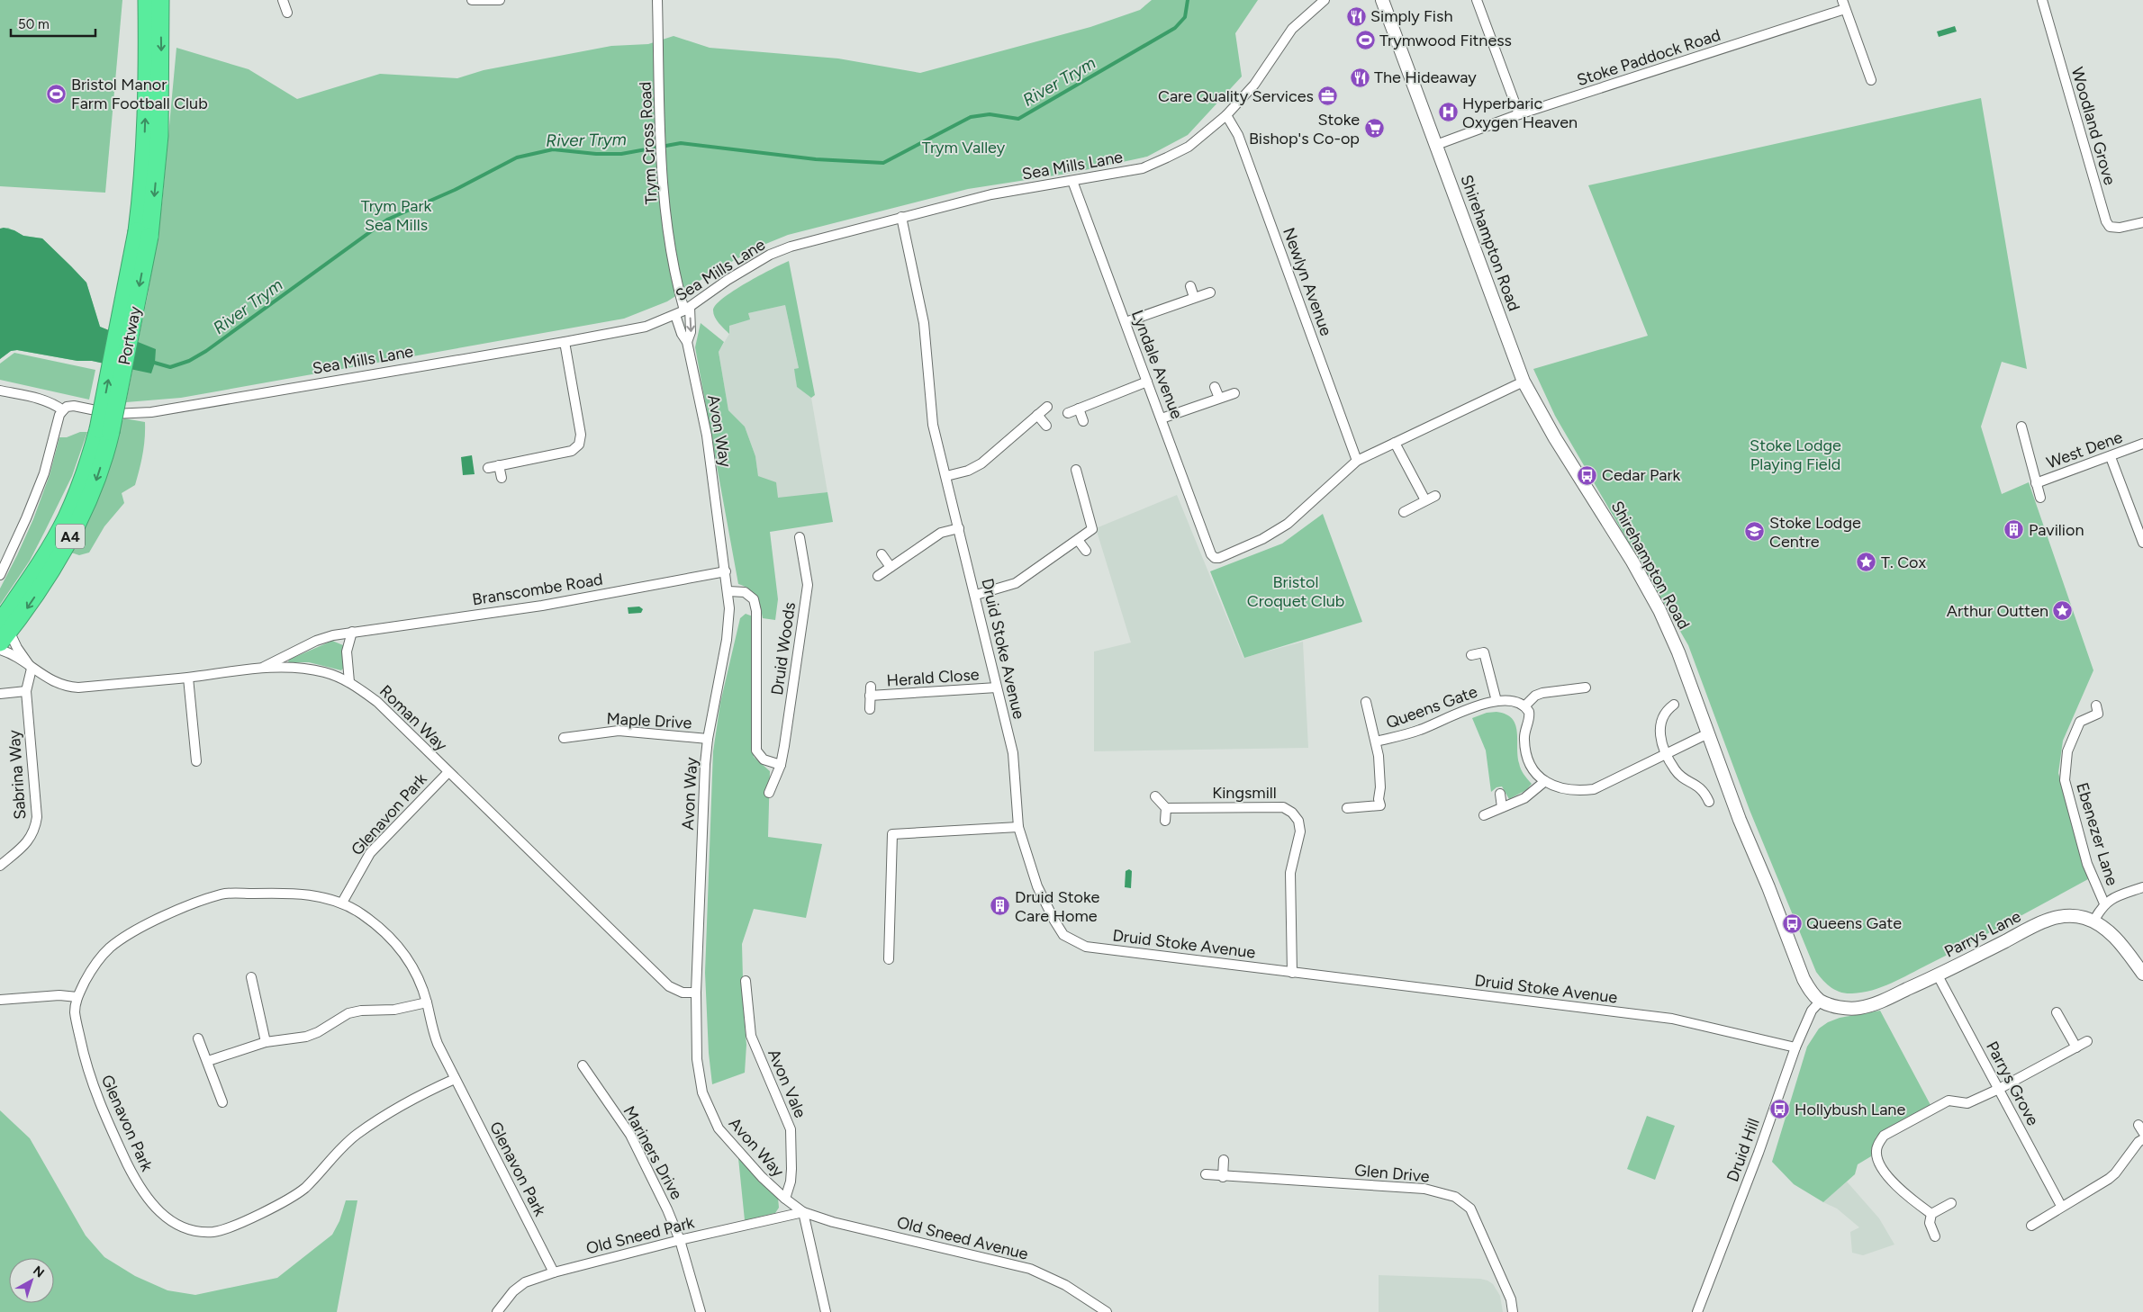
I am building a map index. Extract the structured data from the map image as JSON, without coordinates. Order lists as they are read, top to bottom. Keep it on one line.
{"streets":{"highway":["Portway","A4"],"main road":["Shirehampton Road","Parrys Lane"],"street":["Stoke Paddock Road","Woodland Grove","Trym Cross Road","Sea Mills Lane","Newlyn Avenue","Lyndale Avenue","Avon Way","West Dene","Branscombe Road","Druid Woods","Druid Stoke Avenue","Herald Close","Queens Gate","Roman Way","Maple Drive","Sabrina Way","Kingsmill","Glenavon Park","Ebenezer Lane","Avon Vale","Parrys Grove","Druid Hill","Mariners Drive","Glen Drive","Old Sneed Park","Old Sneed Avenue"]},"crossings":[["Stoke Paddock Road","Shirehampton Road"],["Trym Cross Road","Sea Mills Lane"],["Trym Cross Road","Avon Way"],["Sea Mills Lane","Newlyn Avenue"],["Sea Mills Lane","Lyndale Avenue"],["Sea Mills Lane","Avon Way"],["Sea Mills Lane","Druid Stoke Avenue"],["Shirehampton Road","Parrys Lane"],["Shirehampton Road","Druid Hill"],["Newlyn Avenue","Lyndale Avenue"],["Portway","Roman Way"],["Avon Way","Branscombe Road"],["Avon Way","Druid Woods"],["Avon Way","Roman Way"],["Avon Way","Maple Drive"],["Avon Way","Avon Vale"],["Avon Way","Old Sneed Park"],["Avon Way","Old Sneed Avenue"],["Branscombe Road","Roman Way"],["Druid Stoke Avenue","Herald Close"],["Druid Stoke Avenue","Kingsmill"],["Druid Stoke Avenue","Druid Hill"],["Roman Way","Sabrina Way"],["Roman Way","Glenavon Park"],["Glenavon Park","Old Sneed Park"],["Parrys Lane","Parrys Grove"],["Parrys Lane","Druid Hill"],["Mariners Drive","Old Sneed Park"],["Old Sneed Park","Old Sneed Avenue"]],"water":["River Trym"],"parks":["Trym Valley","Trym Park Sea Mills","Stoke Lodge Playing Field","Bristol Croquet Club"],"places":{"restaurant":["Simply Fish","The Hideaway"],"sports":["Trymwood Fitness","Bristol Manor Farm Football Club"],"office":["Care Quality Services"],"hospital":["Hyperbaric Oxygen Heaven"],"supermarket":["Stoke Bishop's Co-op"],"bus stop":["Cedar Park","Queens Gate","Hollybush Lane"],"building":["Pavilion","Druid Stoke Care Home"],"school or university":["Stoke Lodge Centre"],"place":["T. Cox","Arthur Outten"]},"scale_bar":"50 m","north":"top right"}
